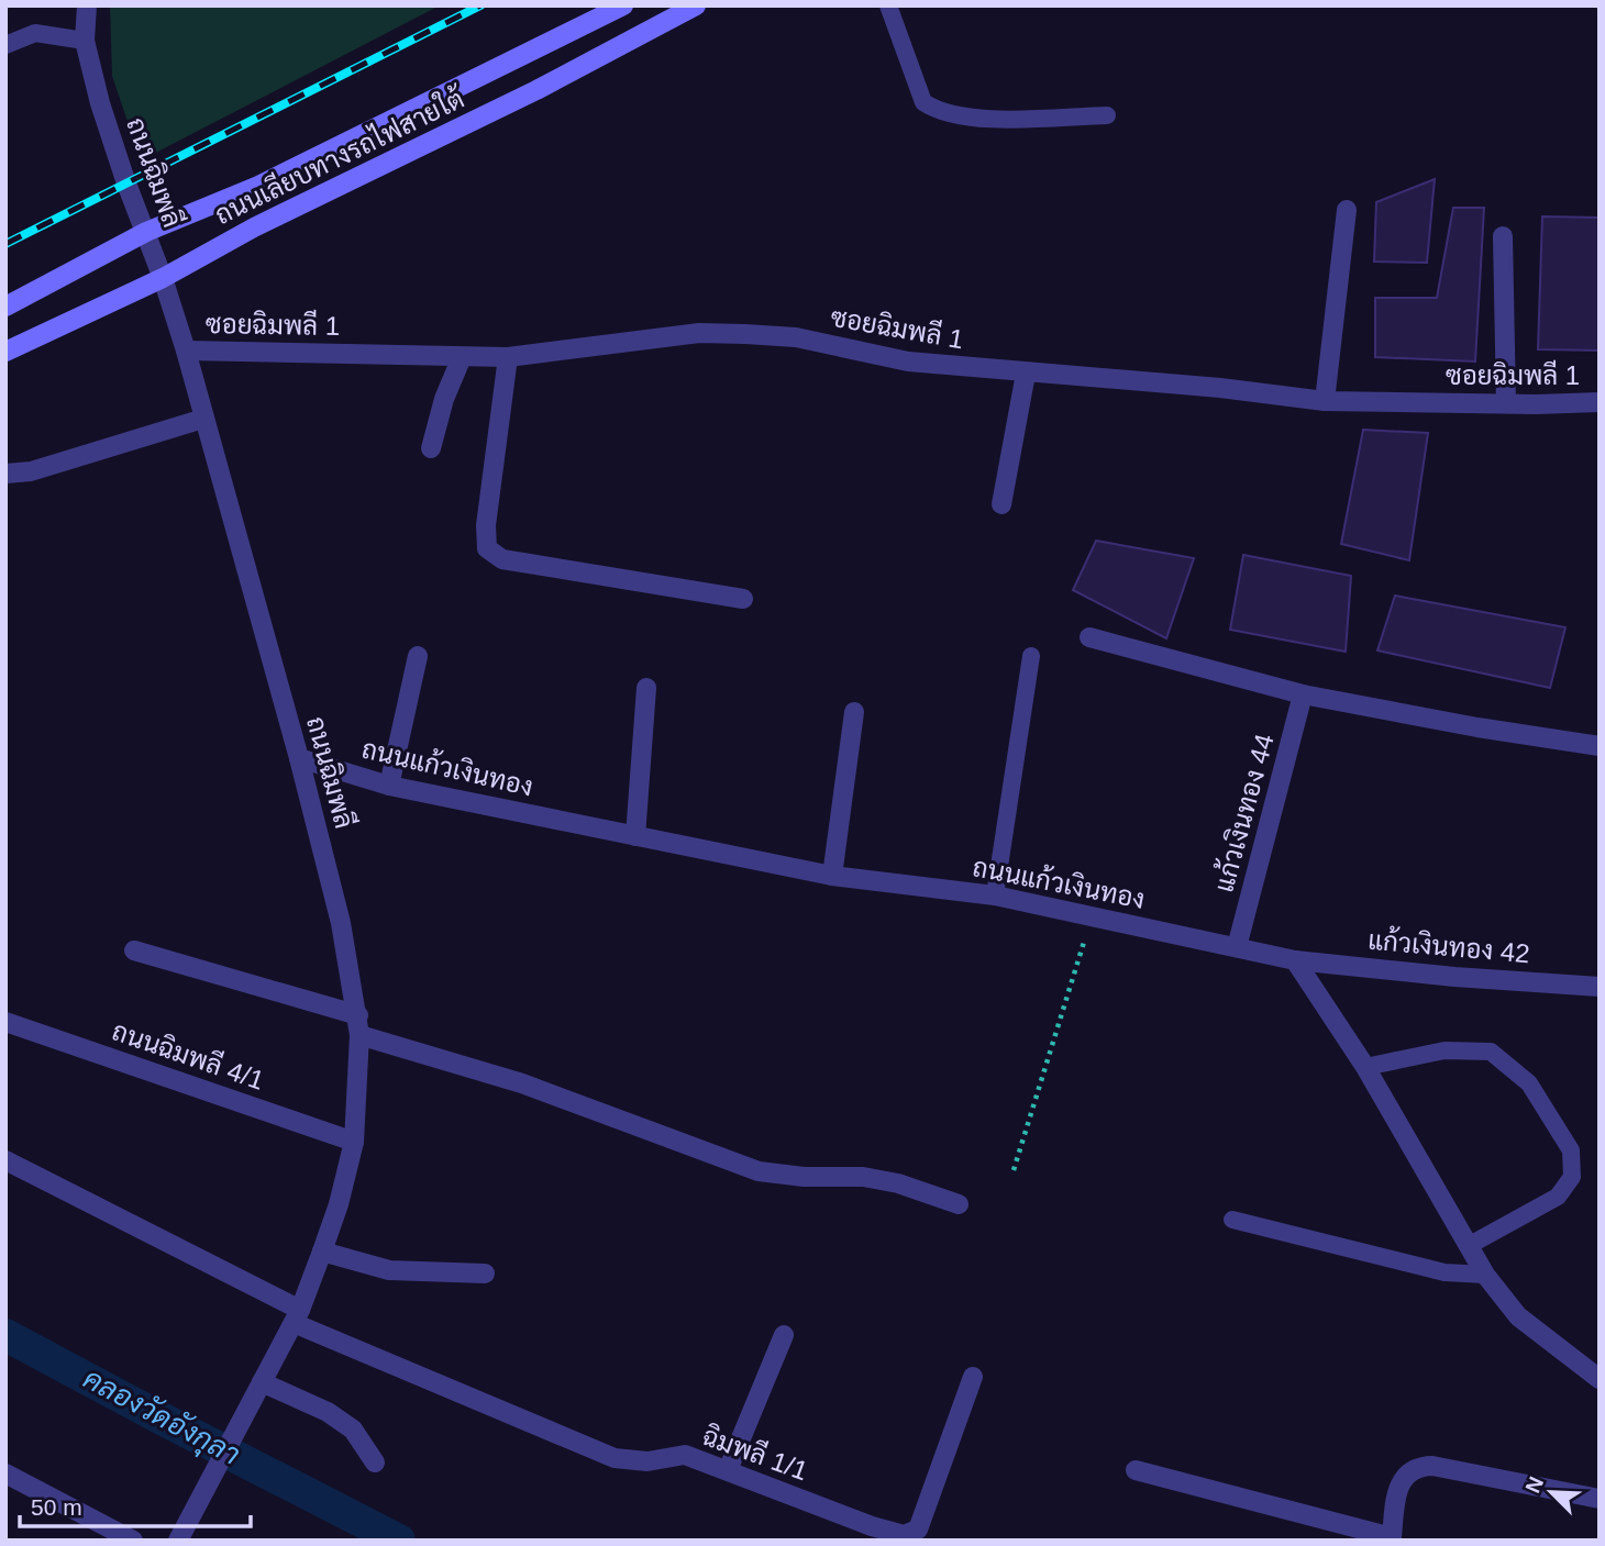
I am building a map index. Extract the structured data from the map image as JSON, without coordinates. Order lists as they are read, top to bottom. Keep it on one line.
{"streets":{"main road":["ถนนเลียบทางรถไฟสายใต้"],"street":["ถนนฉิมพลี","ซอยฉิมพลี 1","ถนนแก้วเงินทอง","แก้วเงินทอง 44","แก้วเงินทอง 42","ถนนฉิมพลี 4/1","ฉิมพลี 1/1"]},"crossings":[["ถนนเลียบทางรถไฟสายใต้","ถนนฉิมพลี"],["ถนนฉิมพลี","ซอยฉิมพลี 1"],["ถนนฉิมพลี","ถนนแก้วเงินทอง"],["ถนนฉิมพลี","ถนนฉิมพลี 4/1"],["ถนนฉิมพลี","ฉิมพลี 1/1"],["ถนนแก้วเงินทอง","แก้วเงินทอง 44"],["ถนนแก้วเงินทอง","แก้วเงินทอง 42"]],"water":["คลองวัดอังกุลา"],"scale_bar":"50 m","north":"top left"}
